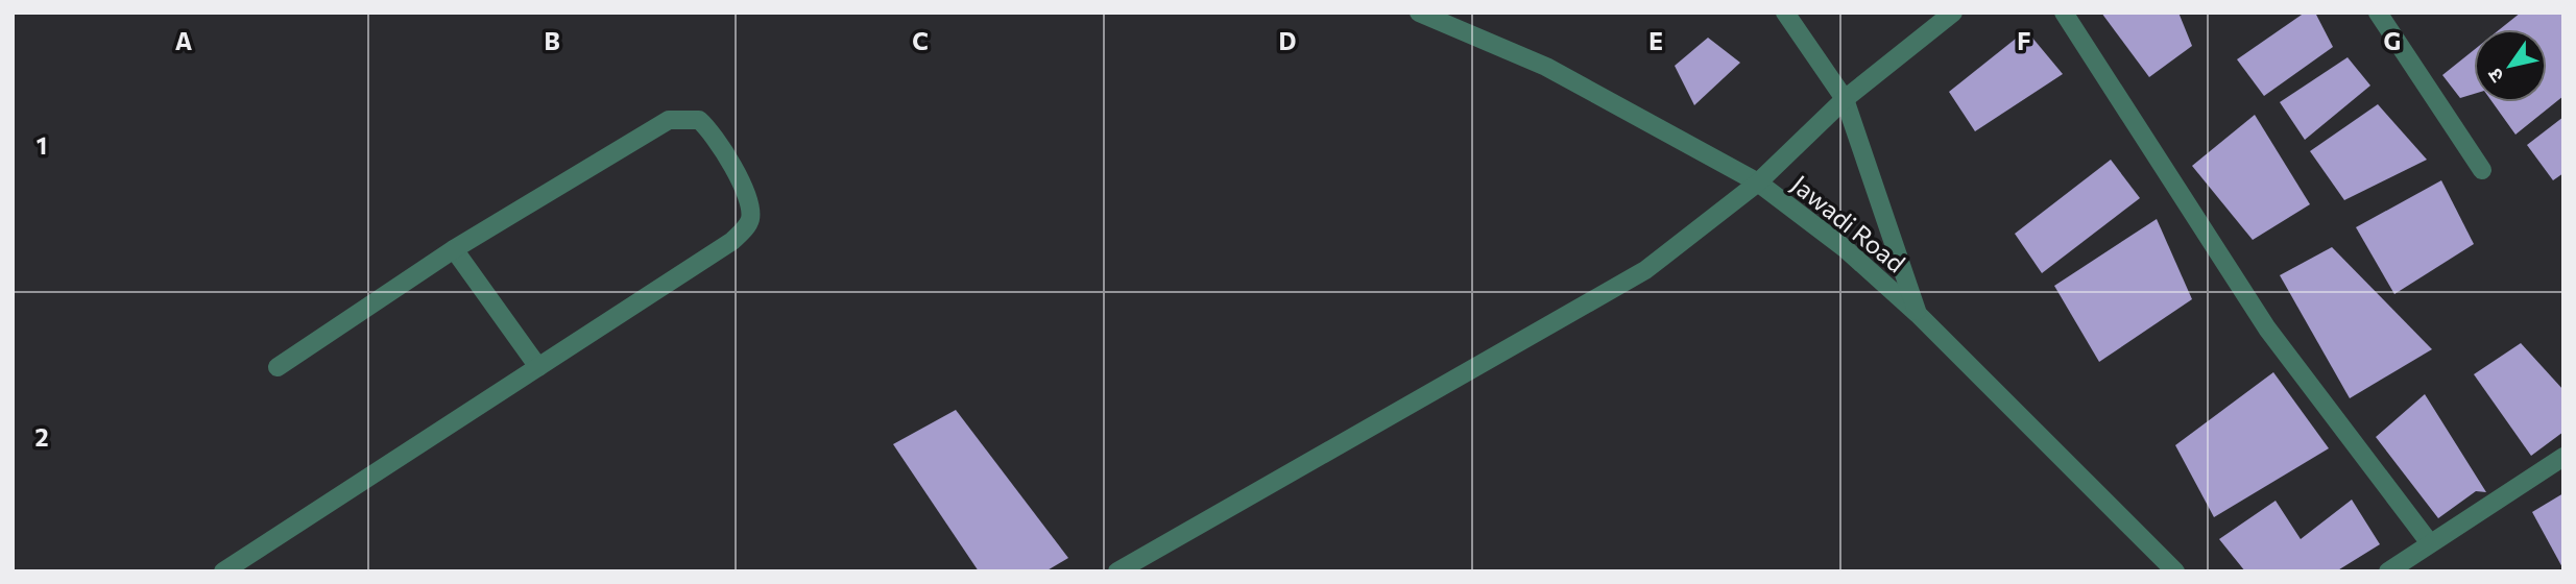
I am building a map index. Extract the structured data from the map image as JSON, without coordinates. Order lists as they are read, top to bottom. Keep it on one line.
{"streets":{"street":["Jawadi Road"]},"north":"bottom left","grid":{"columns":["A","B","C","D","E","F","G"],"rows":["1","2"]}}
